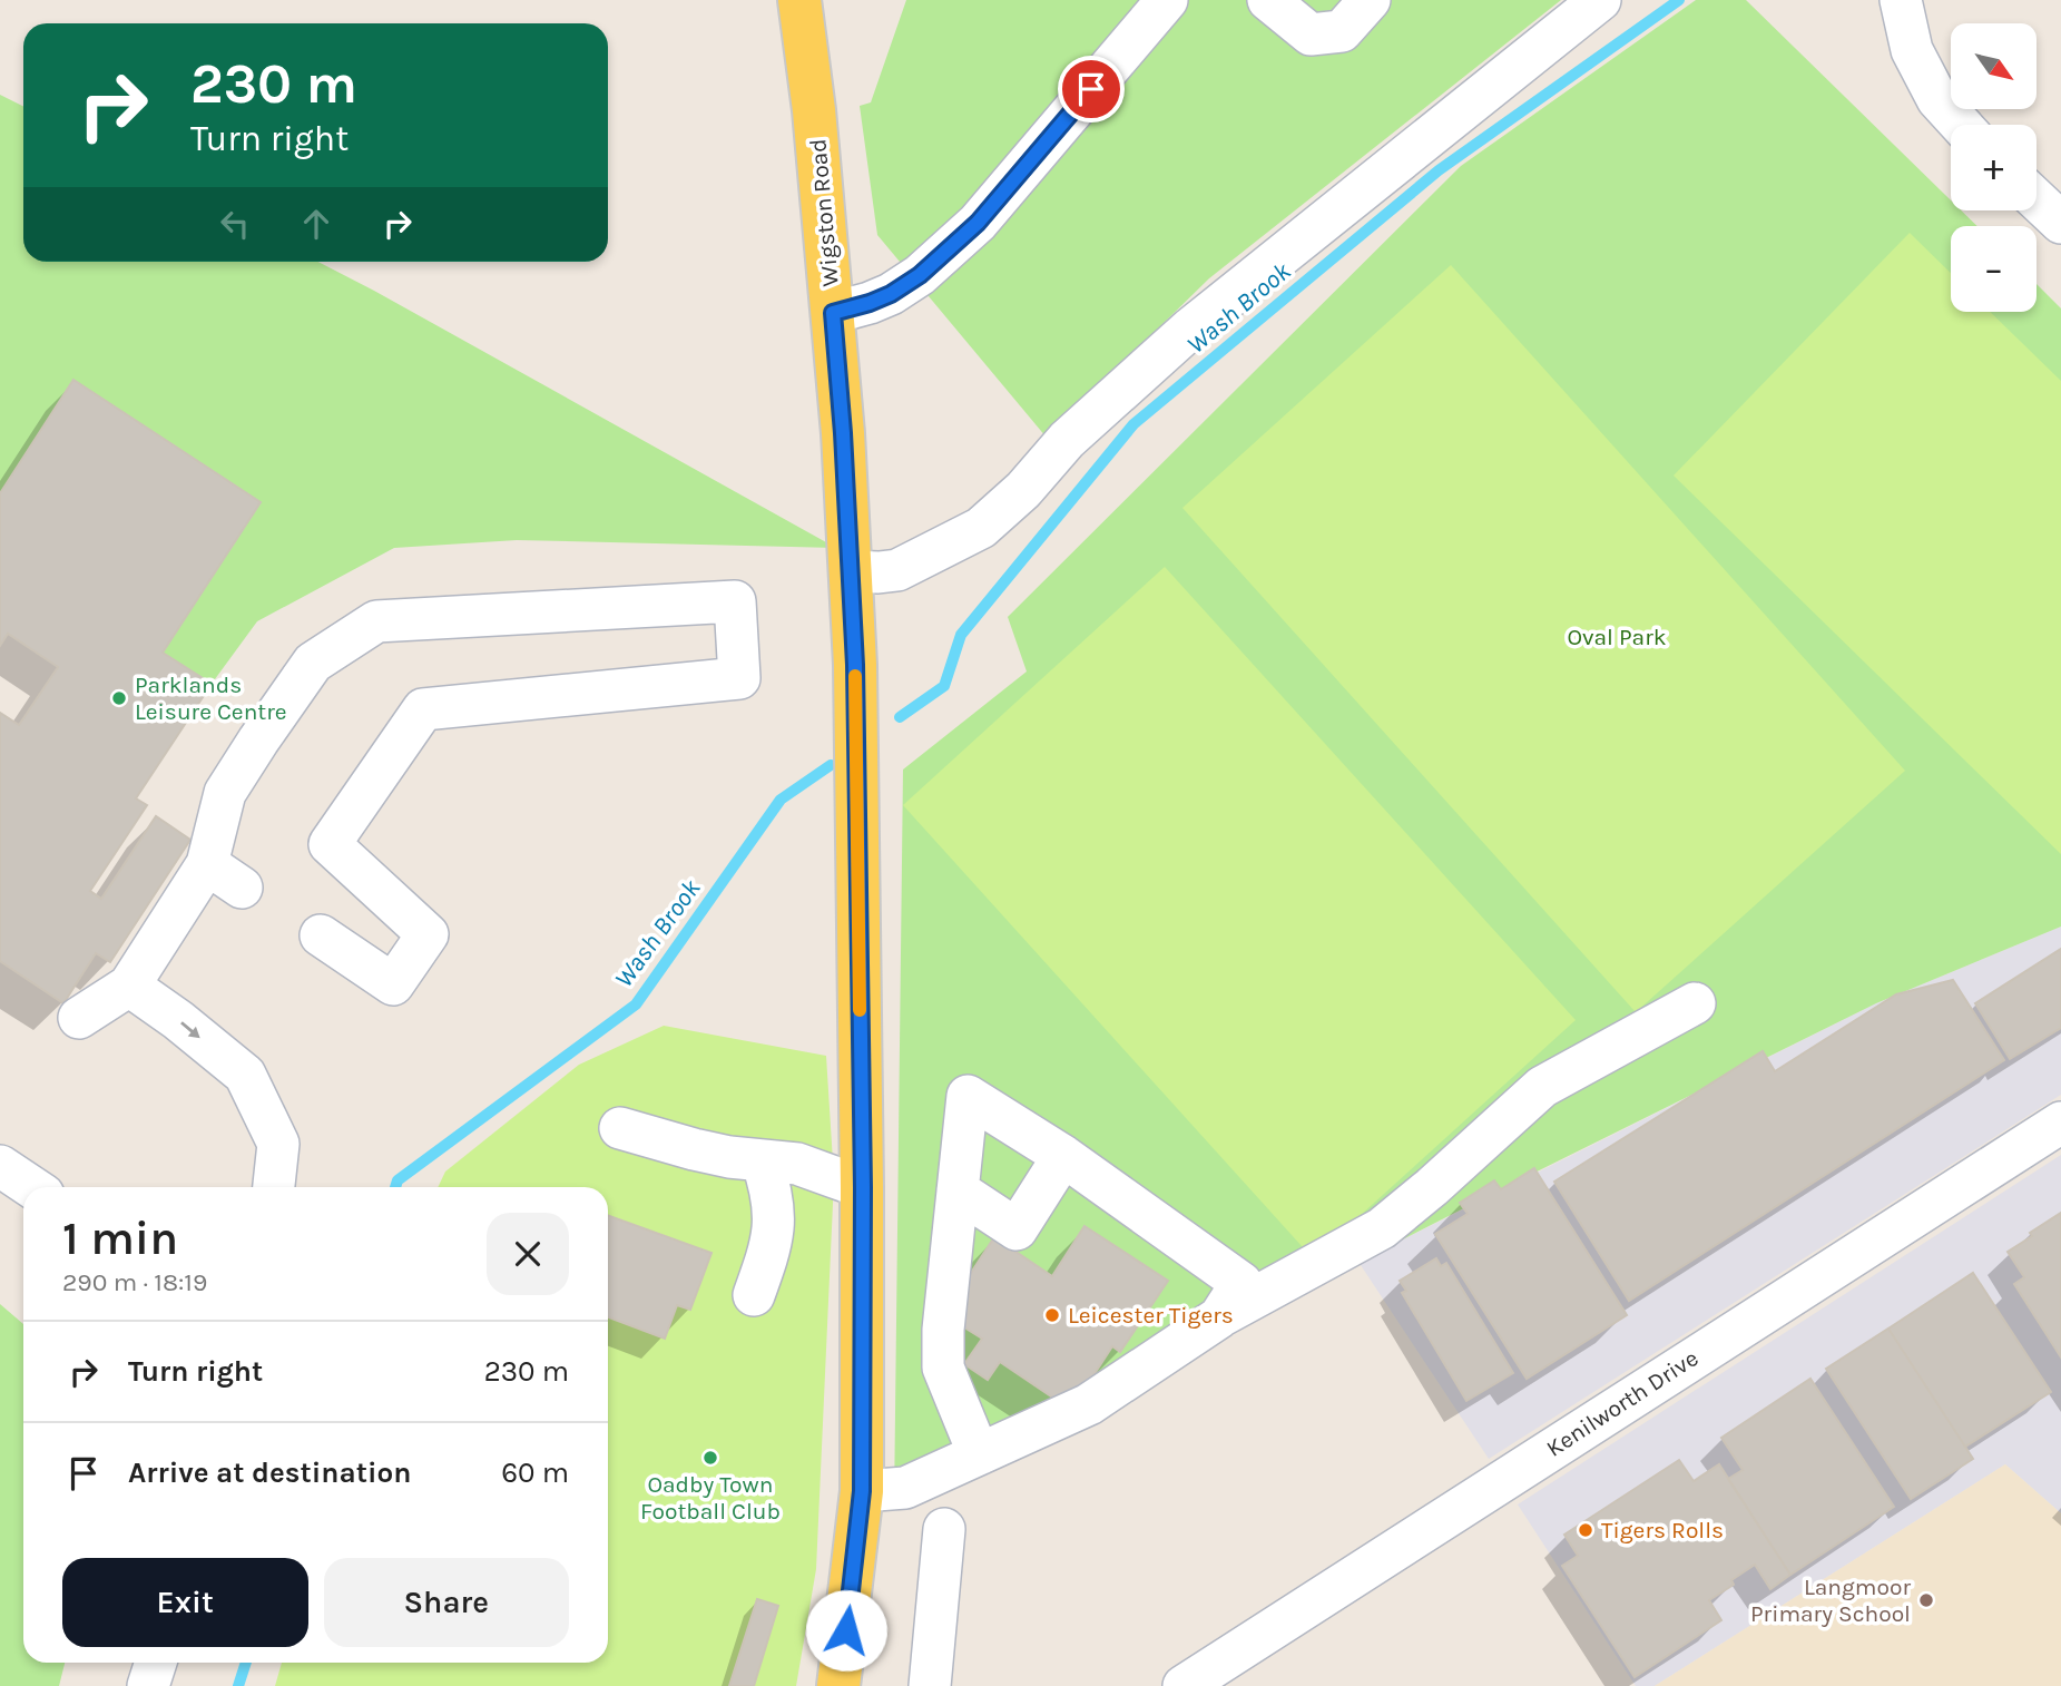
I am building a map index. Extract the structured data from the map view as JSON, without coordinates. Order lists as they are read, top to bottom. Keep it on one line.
{"streets":{"main road":["Wigston Road"],"street":["Kenilworth Drive"]},"water":["Wash Brook"],"parks":["Oval Park"],"places":["Parklands Leisure Centre","Leicester Tigers","Oadby Town Football Club","Tigers Rolls","Langmoor Primary School"],"north":"bottom right","page":{"map_buttons":["+","−"],"turn":["230 m","Turn right"],"heading":["1 min","290 m · 18:19"],"list":[{"name":"Turn right","value":"230 m"},{"name":"Arrive at destination","value":"60 m"}],"buttons":["Exit","Share"]}}
